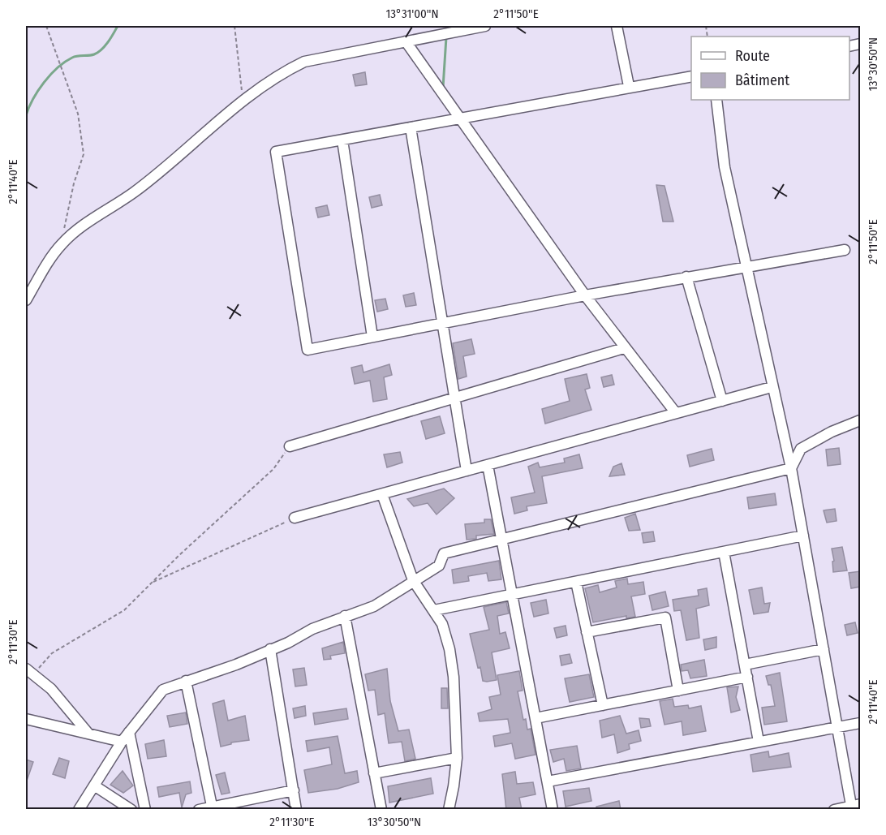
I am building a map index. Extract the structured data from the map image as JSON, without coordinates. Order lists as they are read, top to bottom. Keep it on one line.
{"legend":["Route","Bâtiment"],"coordinates":["13°31'00\"N","2°11'50\"E","13°30'50\"N","2°11'40\"E","2°11'30\"E"]}
